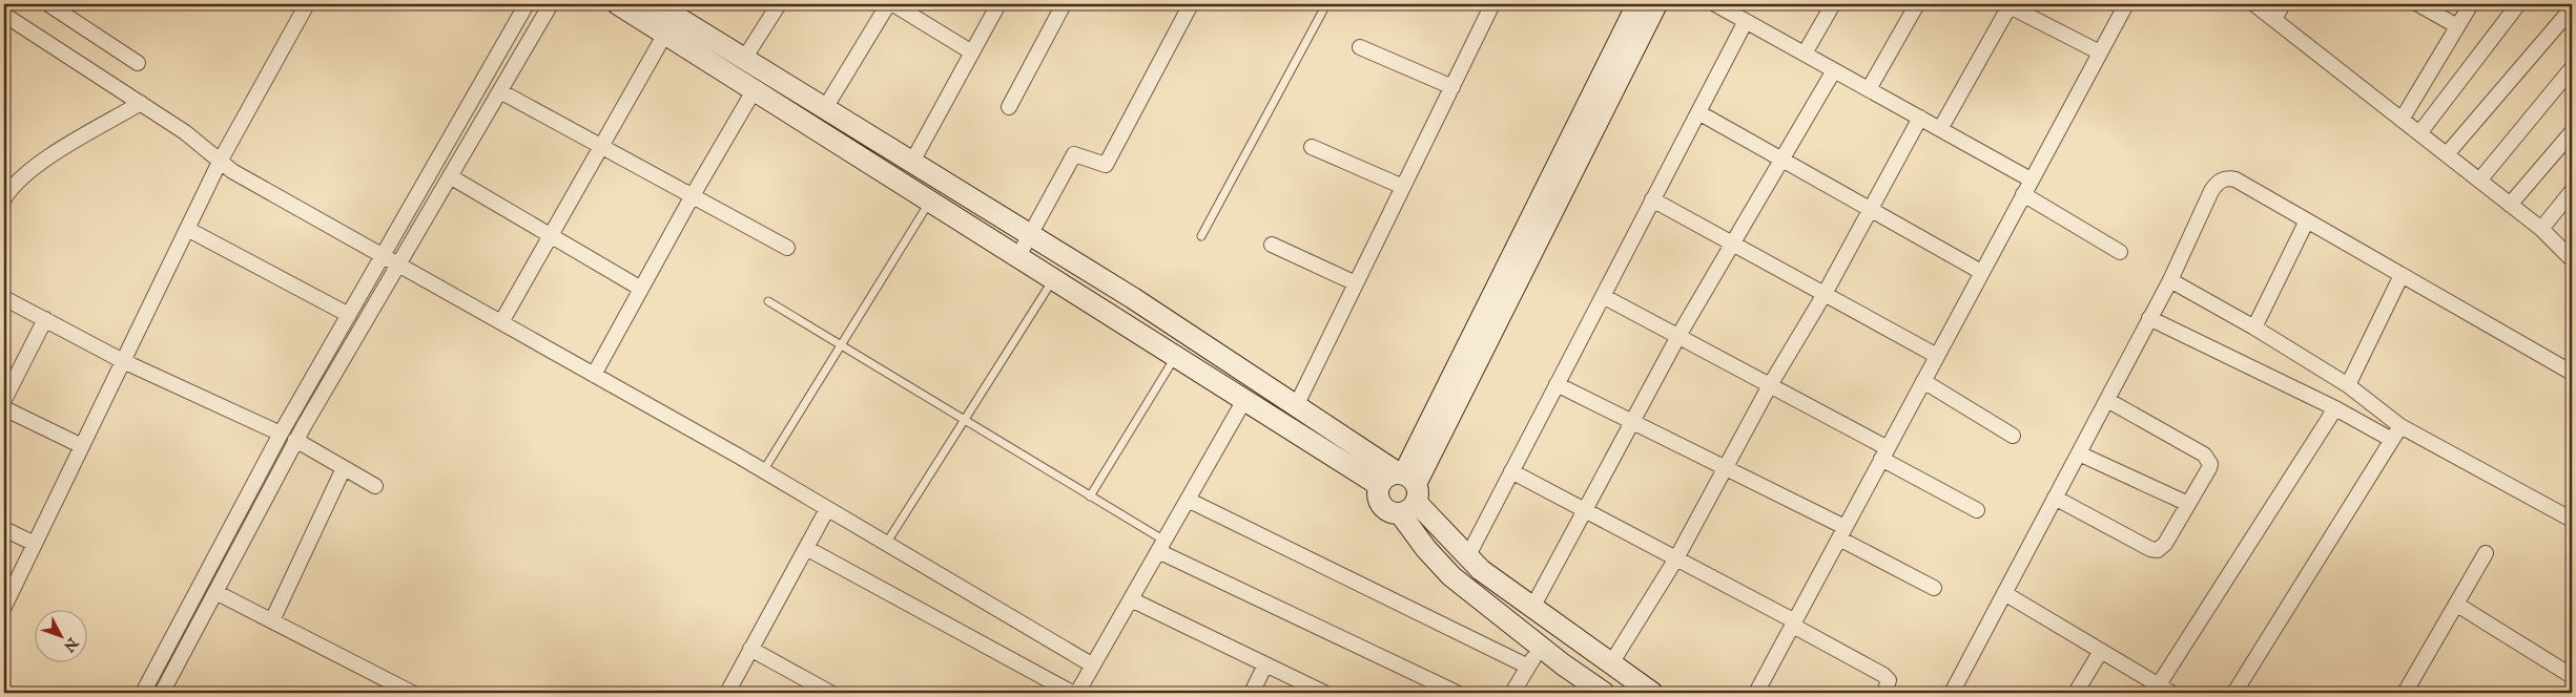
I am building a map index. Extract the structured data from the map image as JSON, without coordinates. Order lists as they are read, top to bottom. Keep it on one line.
{"north":"bottom right"}
